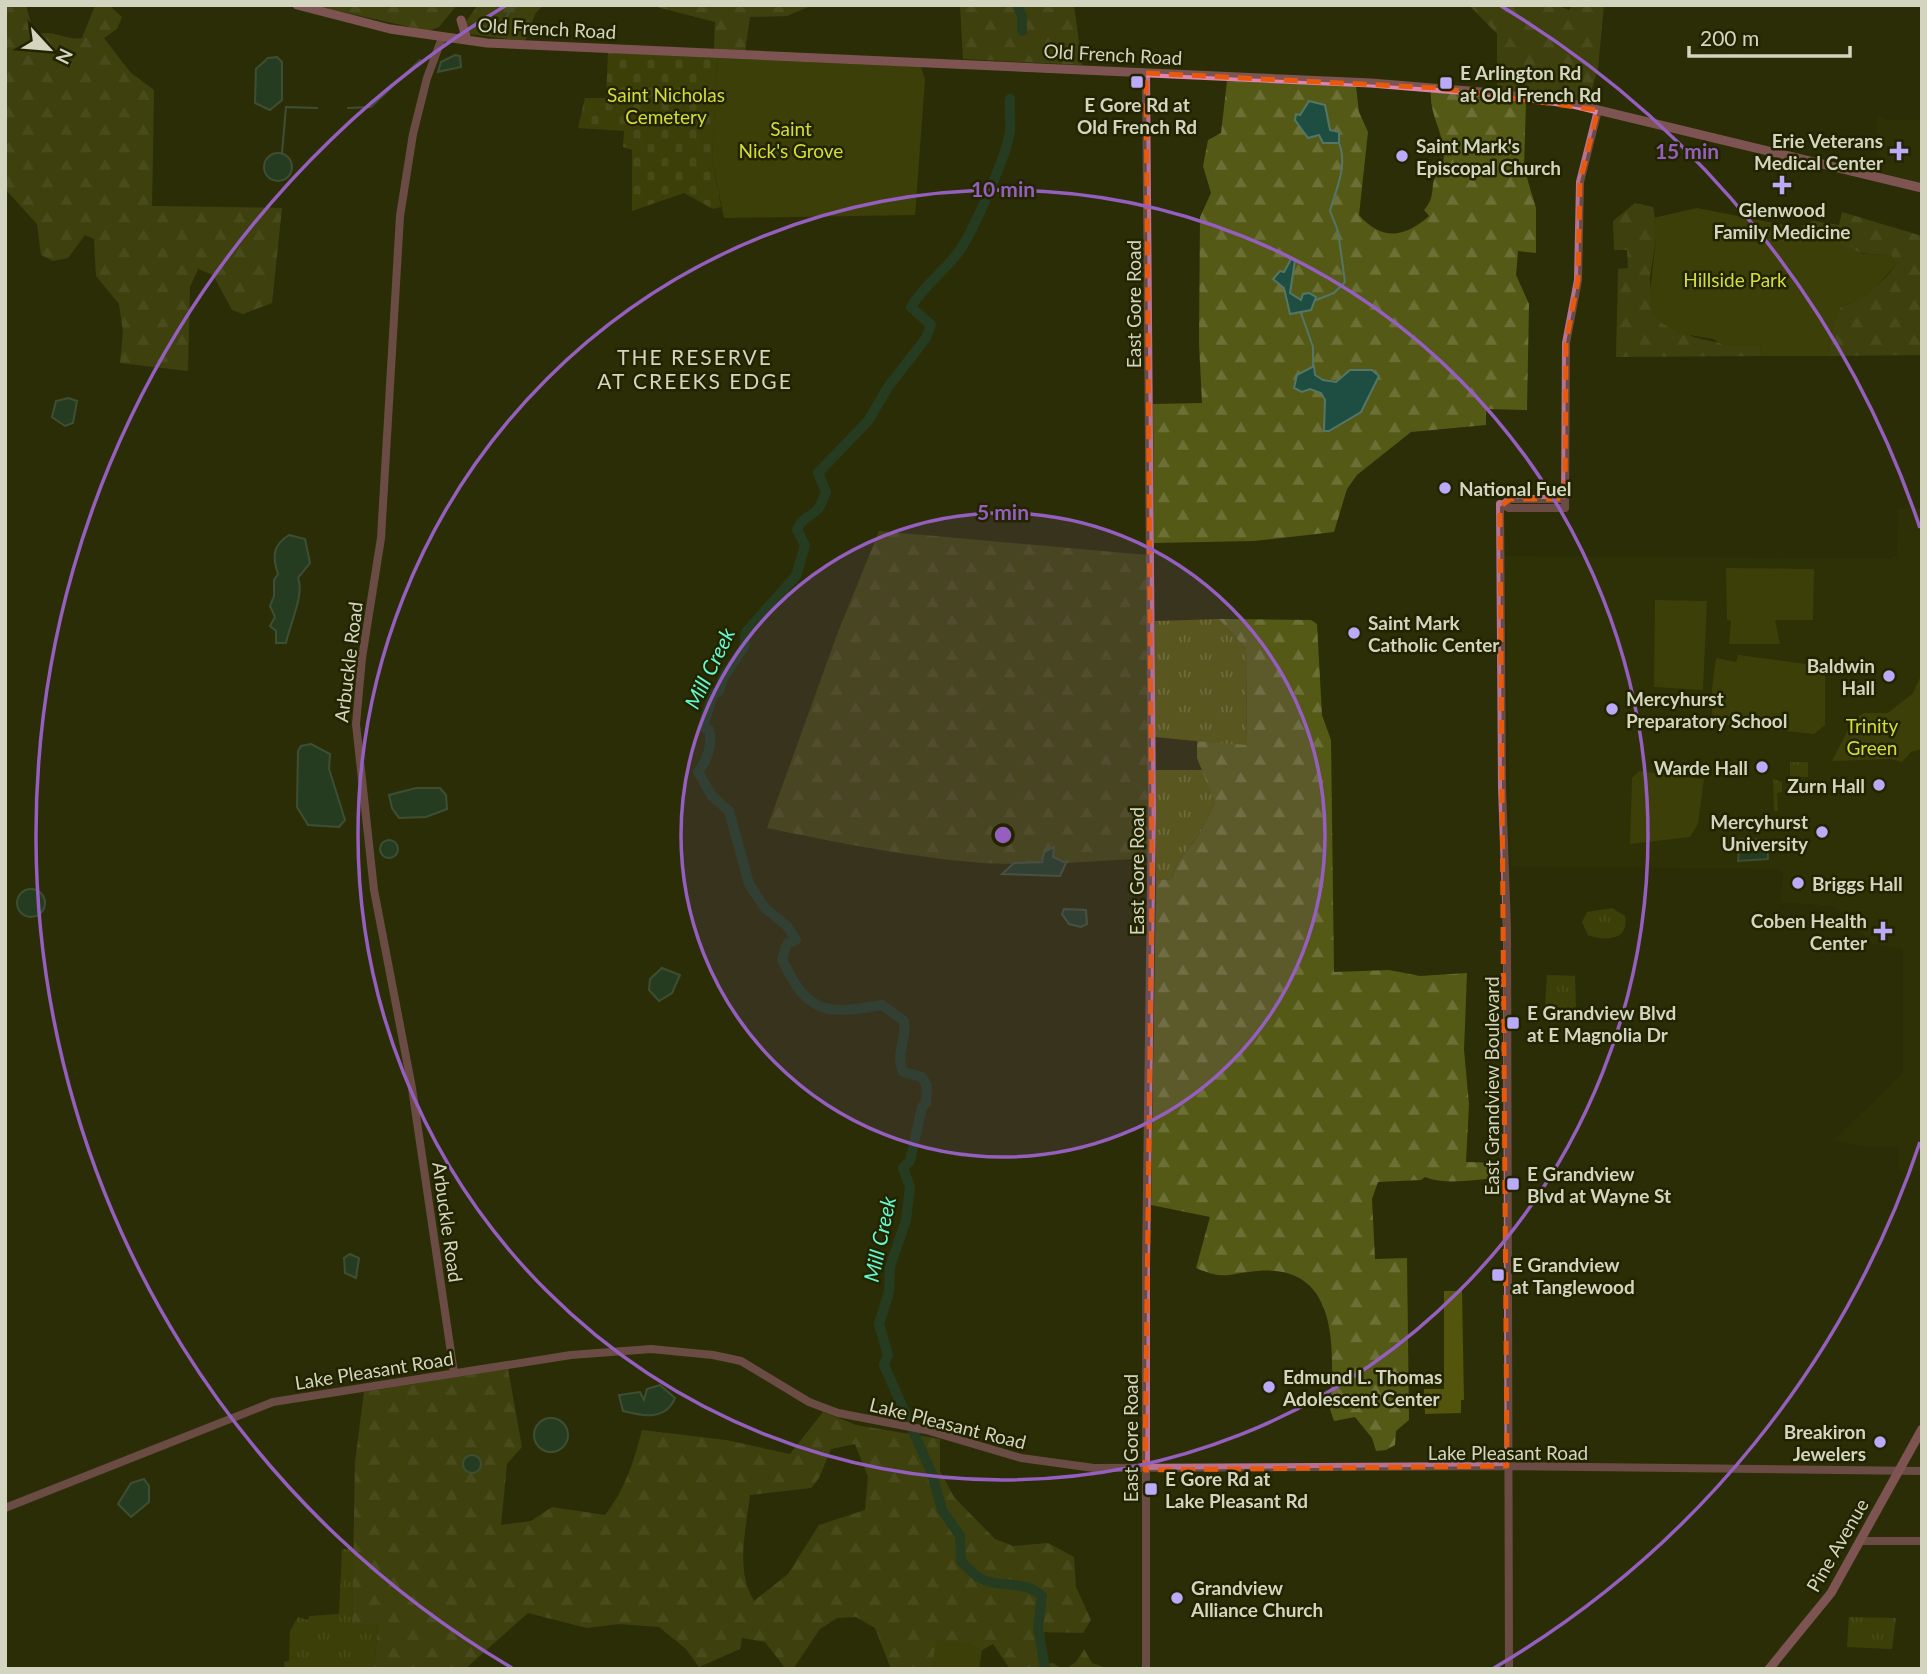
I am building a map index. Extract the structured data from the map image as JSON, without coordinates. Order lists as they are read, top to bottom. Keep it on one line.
{"streets":{"main road":["Old French Road","Pine Avenue"],"street":["East Gore Road","Arbuckle Road","East Grandview Boulevard","Lake Pleasant Road"]},"crossings":[["Old French Road","East Gore Road"],["Old French Road","Arbuckle Road"],["Old French Road","East Grandview Boulevard"],["East Gore Road","Lake Pleasant Road"],["Arbuckle Road","Lake Pleasant Road"],["East Grandview Boulevard","Lake Pleasant Road"],["Lake Pleasant Road","Pine Avenue"]],"districts":["THE RESERVE AT CREEKS EDGE"],"water":["Mill Creek"],"parks":["Saint Nicholas Cemetery","Saint Nick's Grove","Hillside Park","Trinity Green"],"places":{"transit":["E Gore Rd at Old French Rd","E Arlington Rd at Old French Rd","E Grandview Blvd at E Magnolia Dr","E Grandview Blvd at Wayne St","E Grandview at Tanglewood","E Gore Rd at Lake Pleasant Rd"],"health":["Erie Veterans Medical Center","Glenwood Family Medicine","Coben Health Center"],"other":["Saint Mark's Episcopal Church","National Fuel","Saint Mark Catholic Center","Baldwin Hall","Mercyhurst Preparatory School","Warde Hall","Zurn Hall","Mercyhurst University","Briggs Hall","Edmund L. Thomas Adolescent Center","Breakiron Jewelers","Grandview Alliance Church"]},"scale_bar":"200 m","north":"bottom right","rings":["15 min","10 min","5 min"]}
